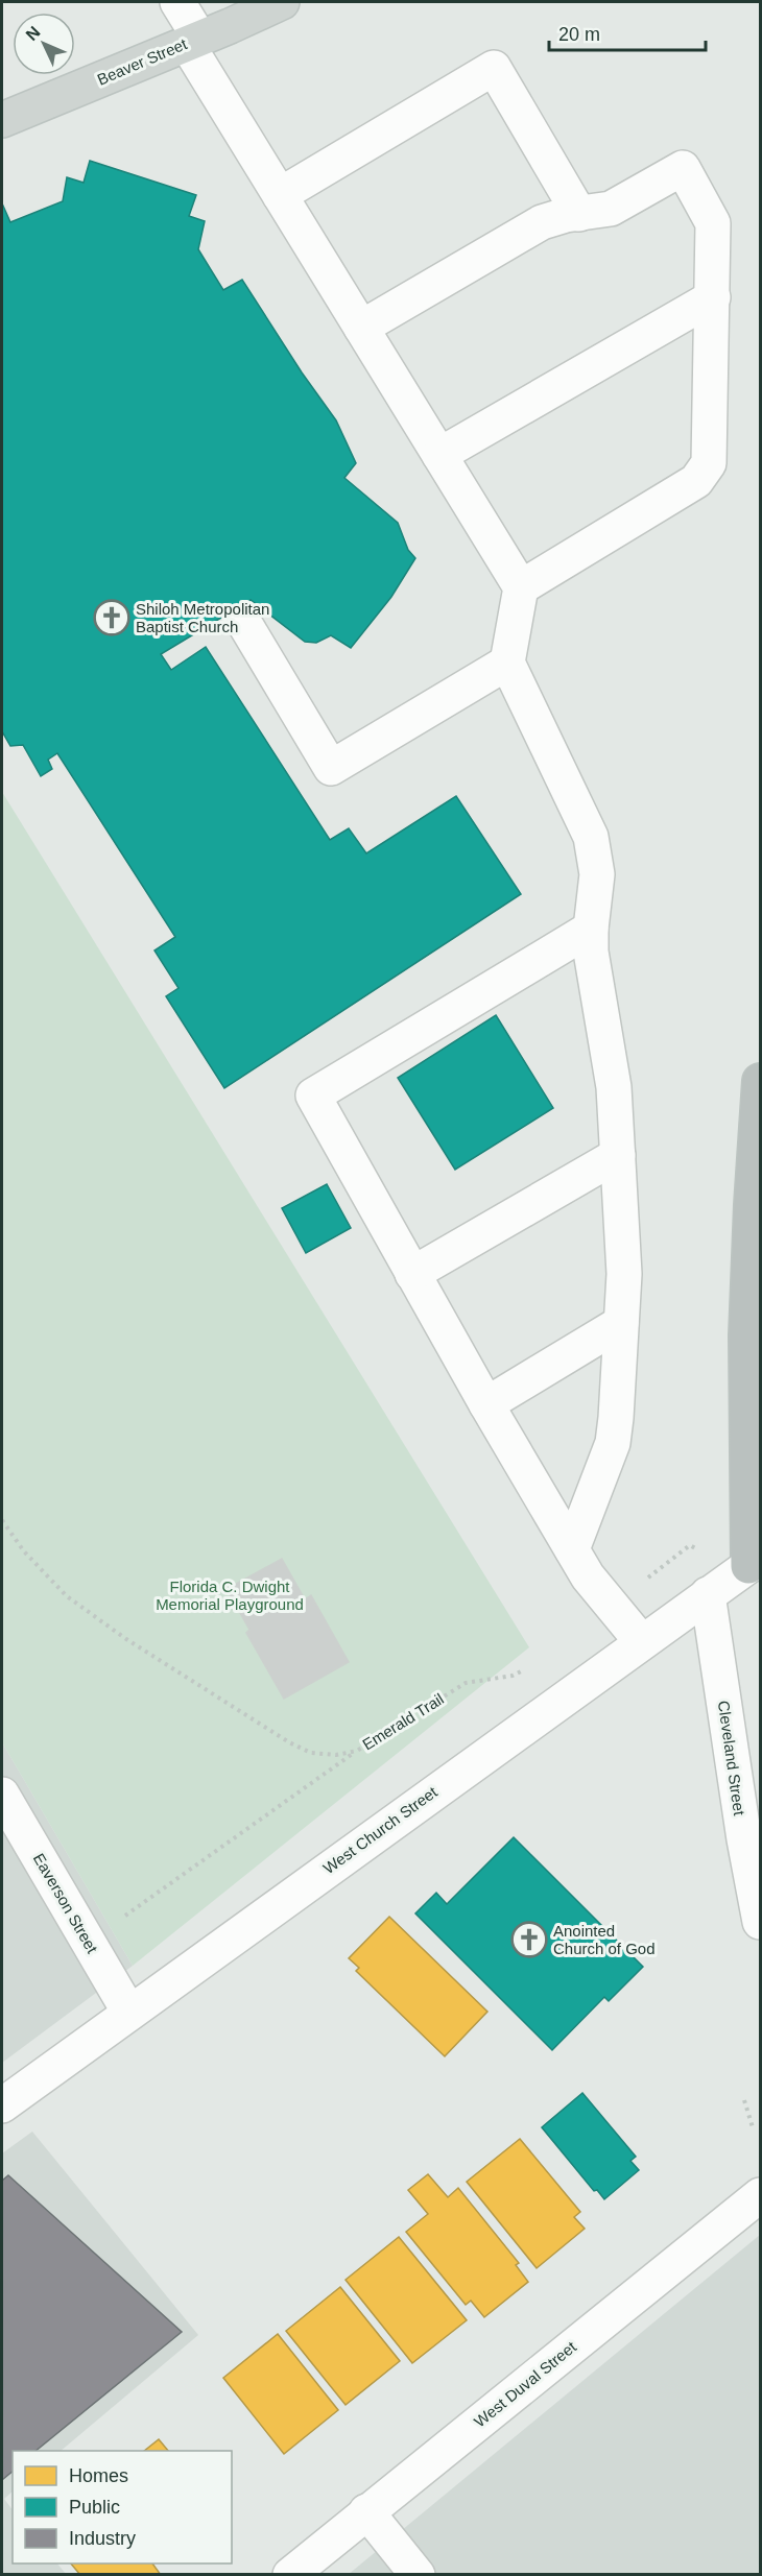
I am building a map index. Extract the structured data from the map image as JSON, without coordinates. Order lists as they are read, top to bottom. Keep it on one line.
{"streets":{"main road":["Beaver Street"],"street":["Cleveland Street","West Church Street","Eaverson Street","West Duval Street"],"path":["Emerald Trail"]},"crossings":[["Cleveland Street","West Church Street"],["West Church Street","Eaverson Street"]],"parks":["Florida C. Dwight Memorial Playground"],"places":{"church":["Shiloh Metropolitan Baptist Church","Anointed Church of God"]},"legend":["Homes","Public","Industry"],"scale_bar":"20 m","north":"top left"}
